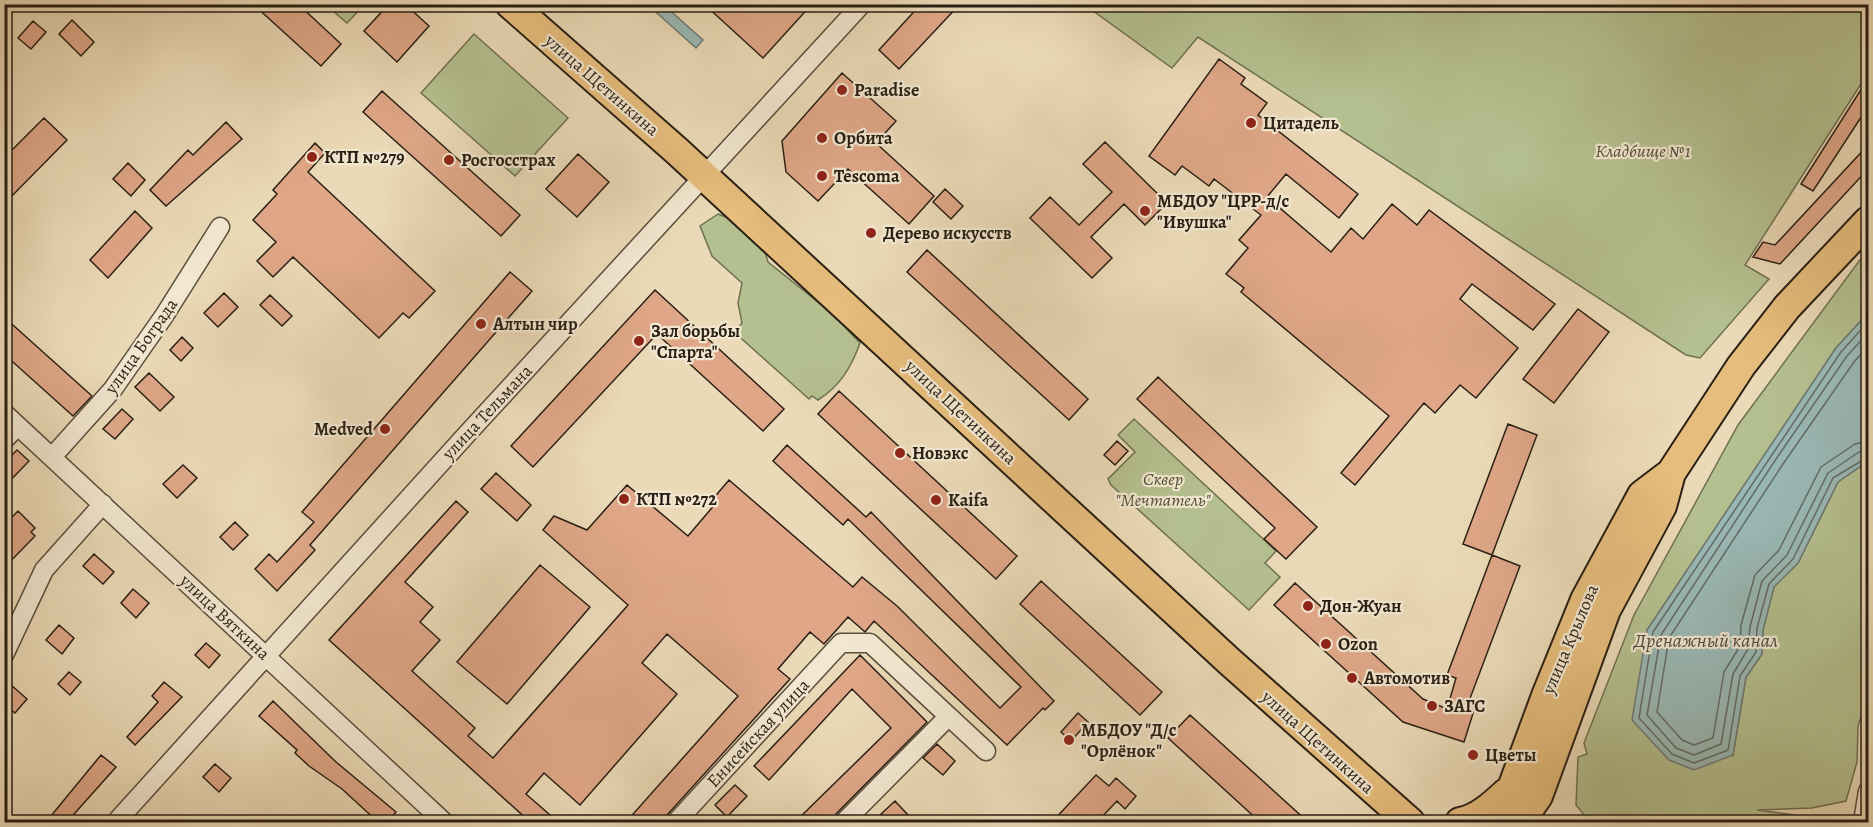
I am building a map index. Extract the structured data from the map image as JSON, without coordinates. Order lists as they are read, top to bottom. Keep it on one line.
{"streets":{"main road":["улица Щетинкина","улица Крылова"],"street":["улица Бограда","улица Тельмана","улица Вяткина","Енисейская улица"]},"crossings":[["улица Щетинкина","улица Тельмана"],["улица Бограда","улица Вяткина"],["улица Тельмана","улица Вяткина"]],"water":["Дренажный канал"],"parks":["Кладбище №1","Сквер \"Мечтатель\""],"places":["Paradise","Цитадель","Орбита","КТП №279","Росгосстрах","Tescoma","МБДОУ \"ЦРР-д/с \"Ивушка\"","Дерево искусств","Алтын чир","Зал борьбы \"Спарта\"","Medved","Новэкс","КТП №272","Kaifa","Дон-Жуан","Ozon","Автомотив","ЗАГС","МБДОУ \"Д/с \"Орлёнок\"","Цветы"]}
